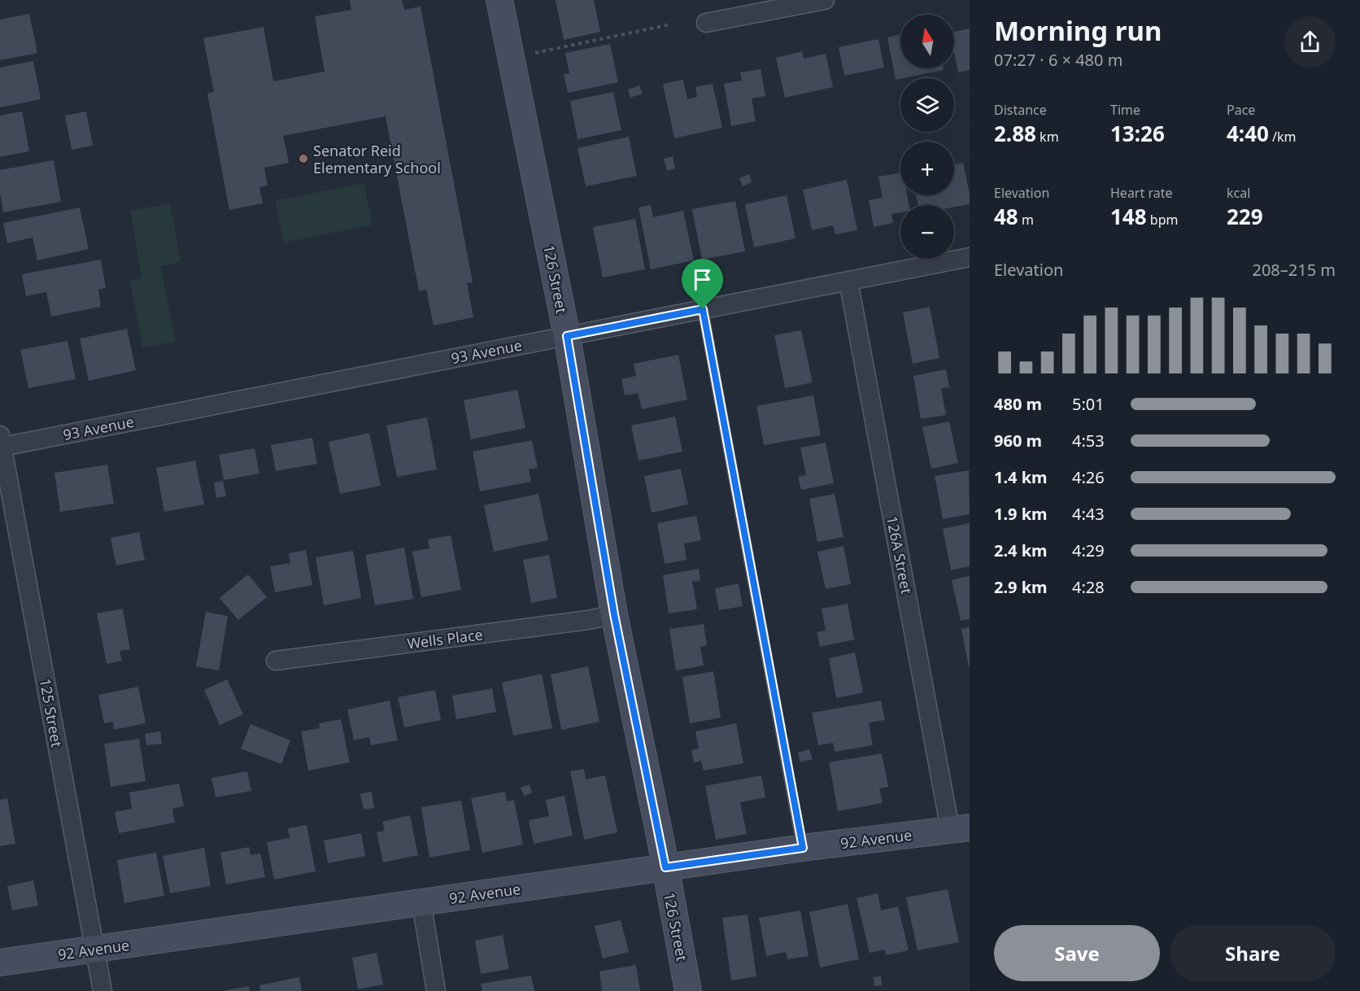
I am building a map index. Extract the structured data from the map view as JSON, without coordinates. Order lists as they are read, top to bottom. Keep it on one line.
{"streets":{"street":["126 Street","93 Avenue","126A Street","Wells Place","125 Street","92 Avenue"]},"crossings":[["126 Street","93 Avenue"],["126 Street","Wells Place"],["126 Street","92 Avenue"],["93 Avenue","126A Street"],["93 Avenue","125 Street"],["126A Street","92 Avenue"],["125 Street","92 Avenue"]],"places":["Senator Reid Elementary School"],"north":"top","page":{"heading":["Morning run","07:27 · 6 × 480 m"],"map_buttons":["+","−"],"stats":[["Distance","2.88 km"],["Time","13:26"],["Pace","4:40 /km"],["Elevation","48 m"],["Heart rate","148 bpm"],["kcal","229"]],"chart":["Elevation","208–215 m"],"list":[{"name":"480 m","note":"5:01"},{"name":"960 m","note":"4:53"},{"name":"1.4 km","note":"4:26"},{"name":"1.9 km","note":"4:43"},{"name":"2.4 km","note":"4:29"},{"name":"2.9 km","note":"4:28"}],"buttons":["Save","Share"]}}
